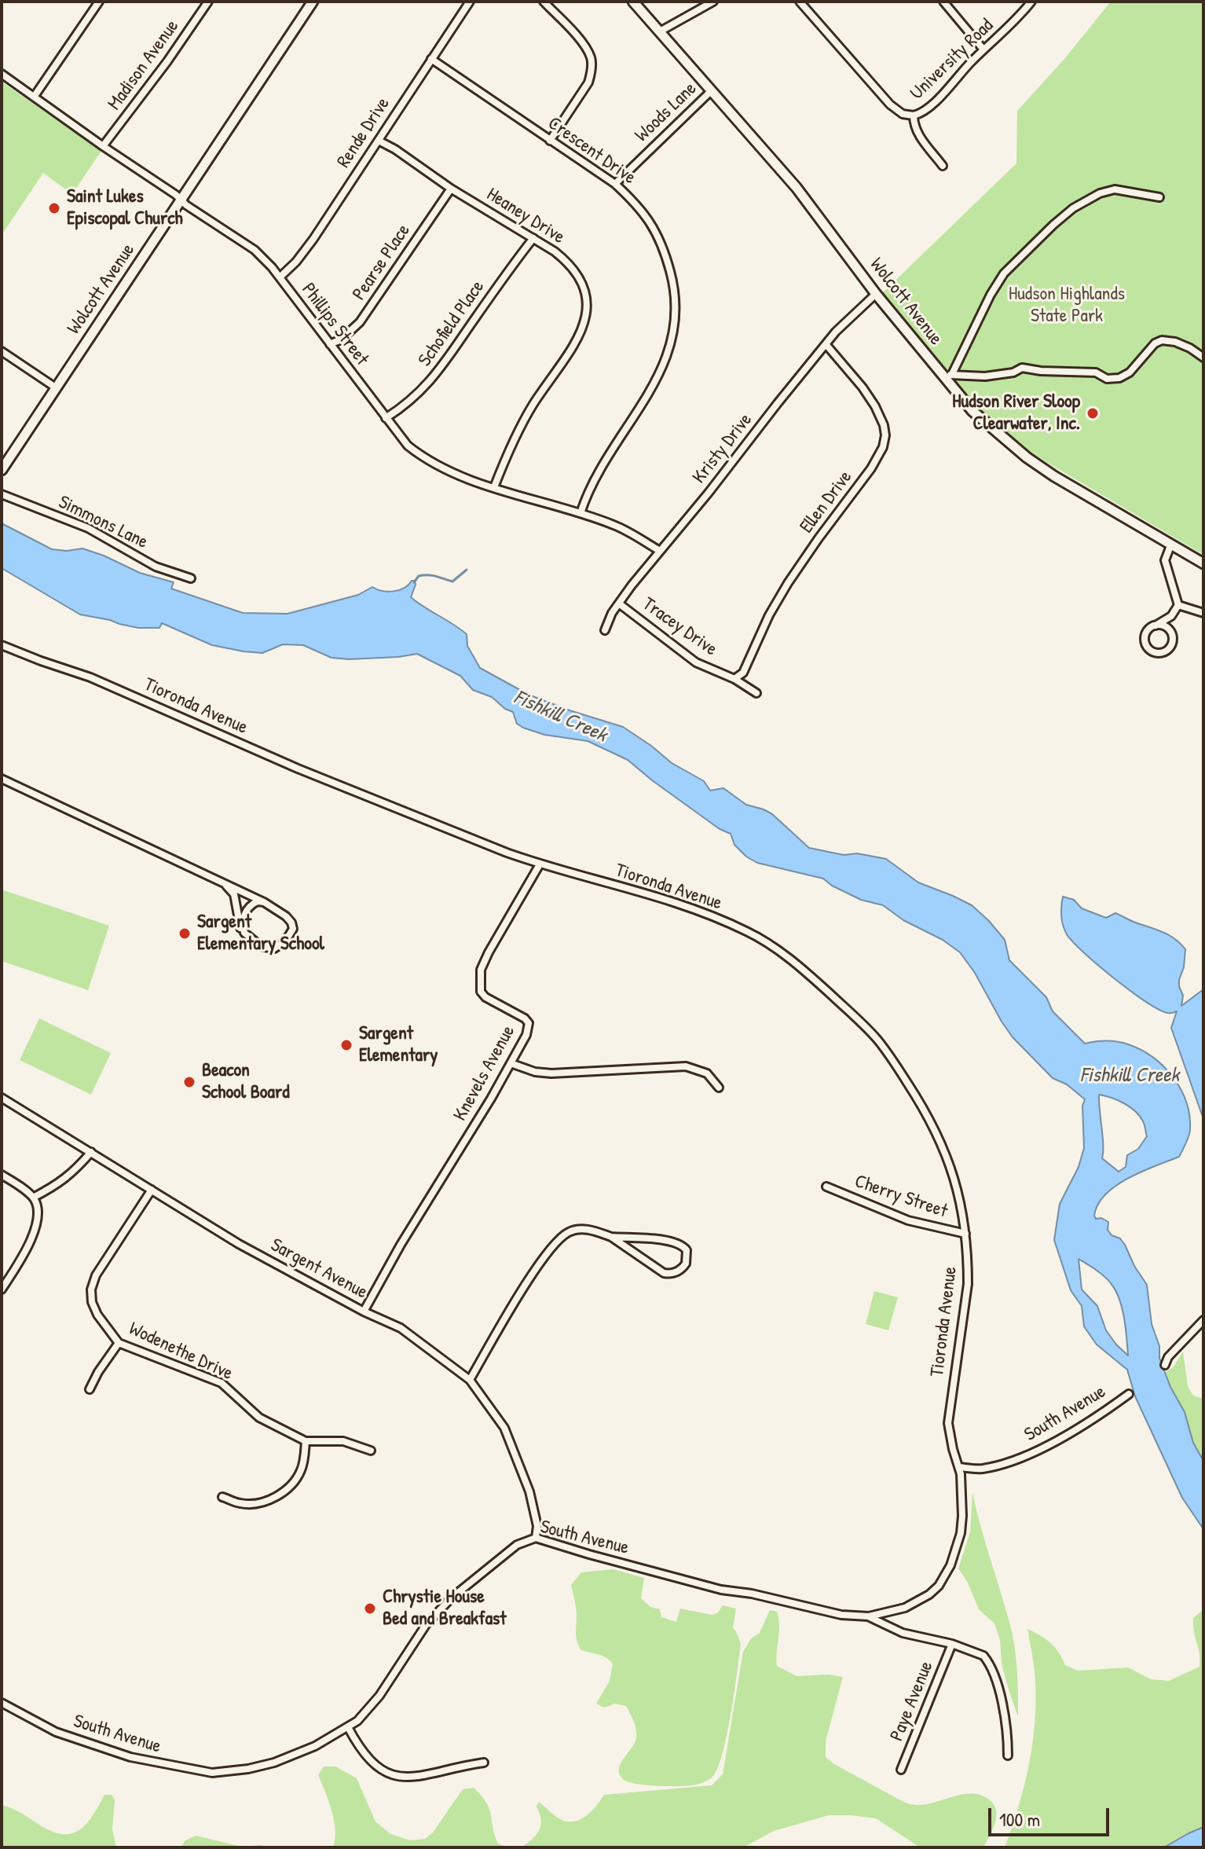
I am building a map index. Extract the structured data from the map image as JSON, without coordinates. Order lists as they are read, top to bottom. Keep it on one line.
{"streets":{"main road":["Wolcott Avenue"],"street":["University Road","Madison Avenue","Woods Lane","Rende Drive","Crescent Drive","Heaney Drive","Pearse Place","Schofield Place","Phillips Street","Kristy Drive","Ellen Drive","Simmons Lane","Tracey Drive","Tioronda Avenue","Knevels Avenue","Cherry Street","Sargent Avenue","Wodenethe Drive","South Avenue","Paye Avenue"]},"crossings":[["Madison Avenue","Phillips Street"],["Woods Lane","Crescent Drive"],["Woods Lane","Wolcott Avenue"],["Rende Drive","Crescent Drive"],["Rende Drive","Heaney Drive"],["Rende Drive","Phillips Street"],["Crescent Drive","Phillips Street"],["Heaney Drive","Pearse Place"],["Heaney Drive","Schofield Place"],["Heaney Drive","Phillips Street"],["Pearse Place","Phillips Street"],["Wolcott Avenue","Phillips Street"],["Wolcott Avenue","Kristy Drive"],["Schofield Place","Phillips Street"],["Phillips Street","Kristy Drive"],["Kristy Drive","Ellen Drive"],["Kristy Drive","Tracey Drive"],["Ellen Drive","Tracey Drive"],["Tioronda Avenue","Knevels Avenue"],["Tioronda Avenue","Cherry Street"],["Tioronda Avenue","South Avenue"],["Knevels Avenue","Sargent Avenue"],["Sargent Avenue","Wodenethe Drive"],["Sargent Avenue","South Avenue"]],"water":["Fishkill Creek"],"parks":["Hudson Highlands State Park"],"places":["Saint Lukes Episcopal Church","Hudson River Sloop Clearwater, Inc.","Sargent Elementary School","Sargent Elementary","Beacon School Board","Chrystie House Bed and Breakfast"],"scale_bar":"100 m"}
